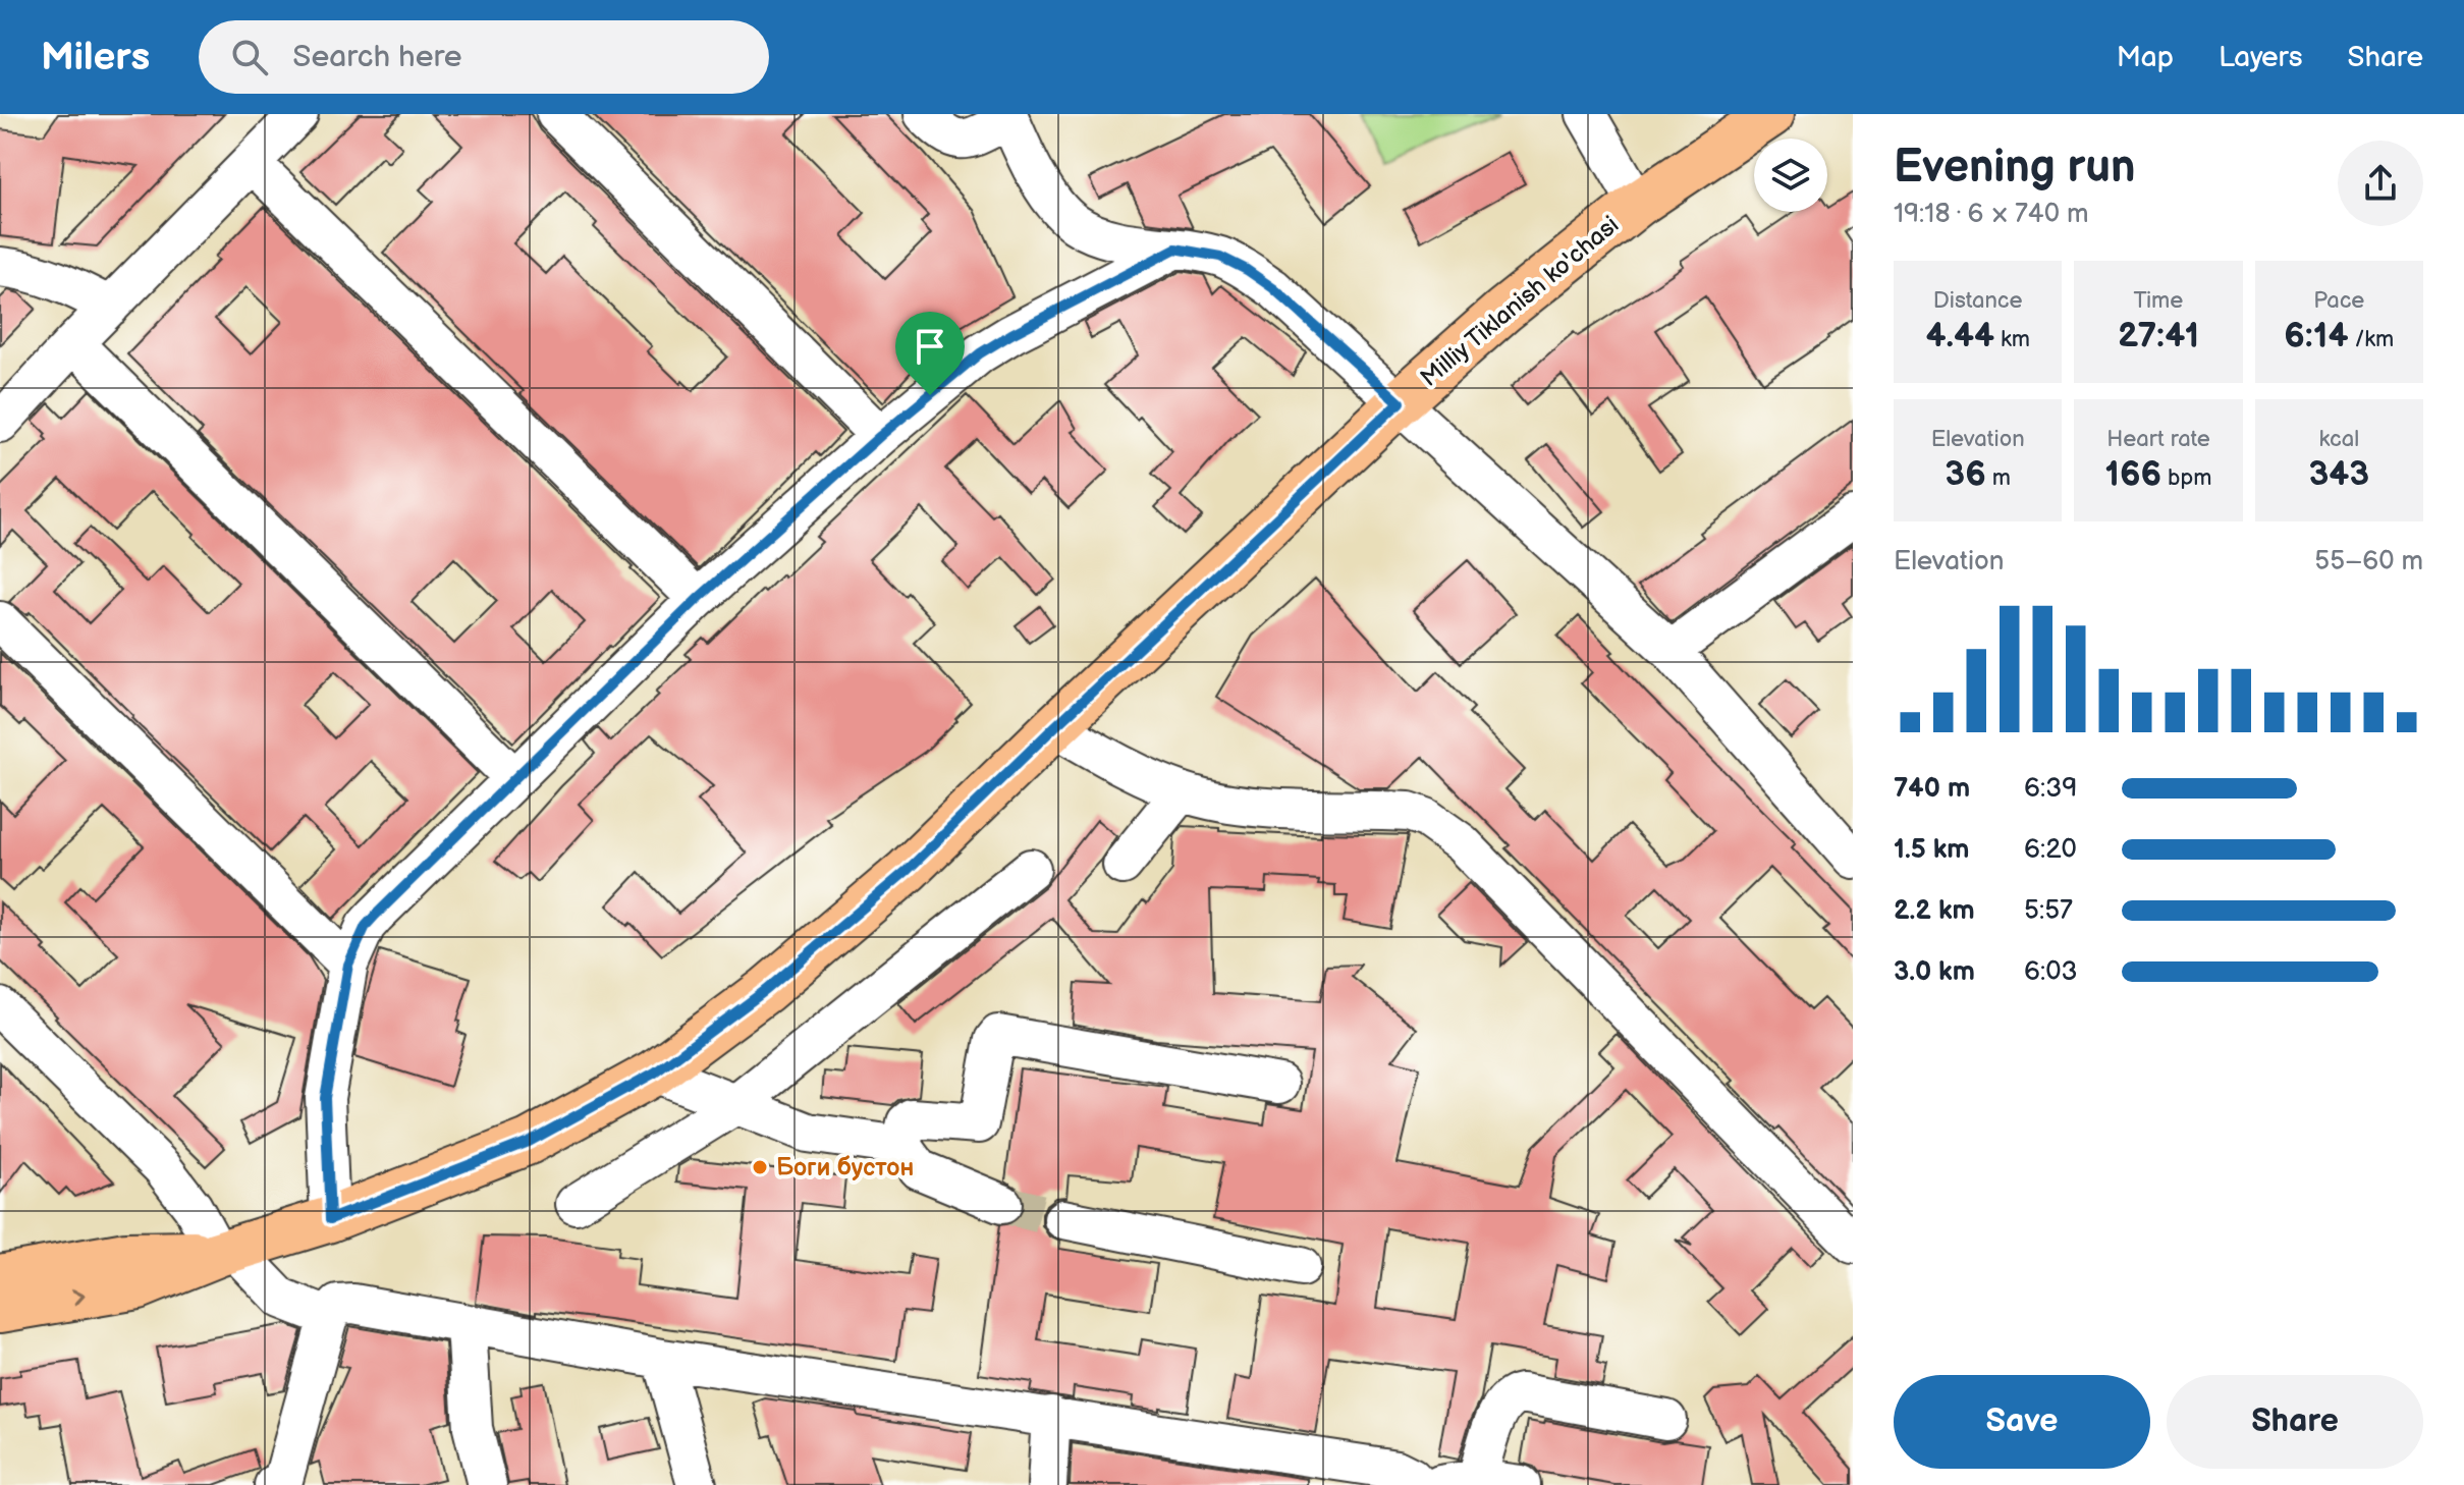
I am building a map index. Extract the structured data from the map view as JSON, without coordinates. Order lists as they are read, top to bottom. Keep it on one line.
{"streets":{"main road":["Milliy Tiklanish ko'chasi"]},"places":["Боги бустон"],"page":{"header":"Milers","search":"Search here","nav":["Map","Layers","Share"],"heading":["Evening run","19:18 · 6 × 740 m"],"stats":[["Distance","4.44 km"],["Time","27:41"],["Pace","6:14 /km"],["Elevation","36 m"],["Heart rate","166 bpm"],["kcal","343"]],"chart":["Elevation","55–60 m"],"list":[{"name":"740 m","note":"6:39"},{"name":"1.5 km","note":"6:20"},{"name":"2.2 km","note":"5:57"},{"name":"3.0 km","note":"6:03"}],"buttons":["Save","Share"]}}
